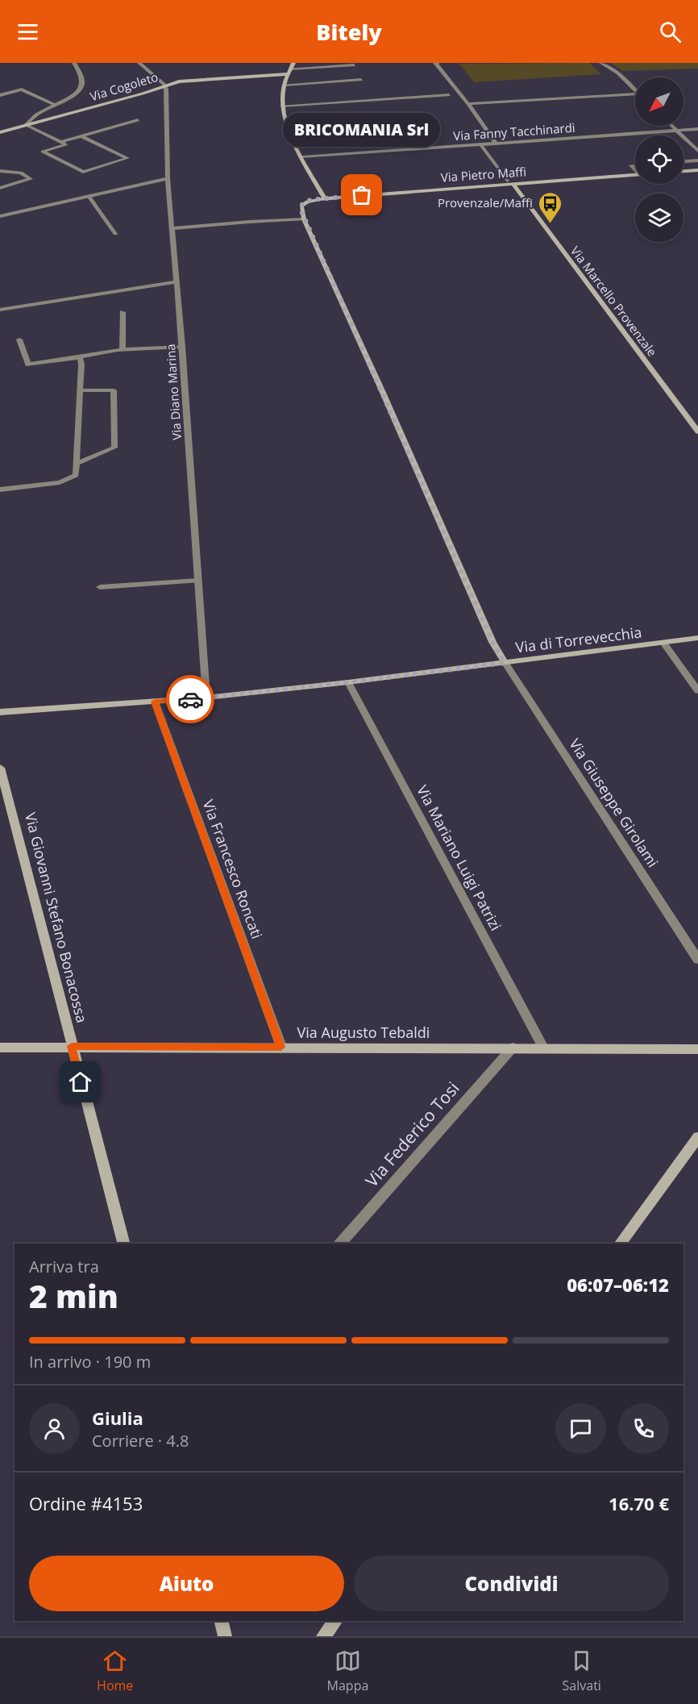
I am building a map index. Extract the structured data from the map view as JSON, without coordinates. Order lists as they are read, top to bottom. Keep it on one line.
{"streets":{"street":["Via Cogoleto","Via Fanny Tacchinardi","Via Pietro Maffi","Via Marcello Provenzale","Via Diano Marina","Via di Torrevecchia","Via Giuseppe Girolami","Via Mariano Luigi Patrizi","Via Francesco Roncati","Via Giovanni Stefano Bonacossa","Via Augusto Tebaldi","Via Federico Tosi"]},"crossings":[["Via Cogoleto","Via Diano Marina"],["Via Pietro Maffi","Via Marcello Provenzale"],["Via Diano Marina","Via di Torrevecchia"],["Via di Torrevecchia","Via Giuseppe Girolami"],["Via di Torrevecchia","Via Mariano Luigi Patrizi"],["Via di Torrevecchia","Via Francesco Roncati"],["Via Mariano Luigi Patrizi","Via Augusto Tebaldi"],["Via Francesco Roncati","Via Augusto Tebaldi"],["Via Giovanni Stefano Bonacossa","Via Augusto Tebaldi"],["Via Augusto Tebaldi","Via Federico Tosi"]],"places":{"other":["BRICOMANIA Srl"],"bus stop":["Provenzale/Maffi"]},"north":"bottom left","page":{"header":"Bitely","bubble":"BRICOMANIA Srl","heading":["2 min","Arriva tra","06:07–06:12"],"panel":["Giulia","Corriere · 4.8","Ordine #4153","16.70 €"],"bar":"In arrivo · 190 m","buttons":["Aiuto","Condividi"],"tabs":["Home","Mappa","Salvati"]}}
